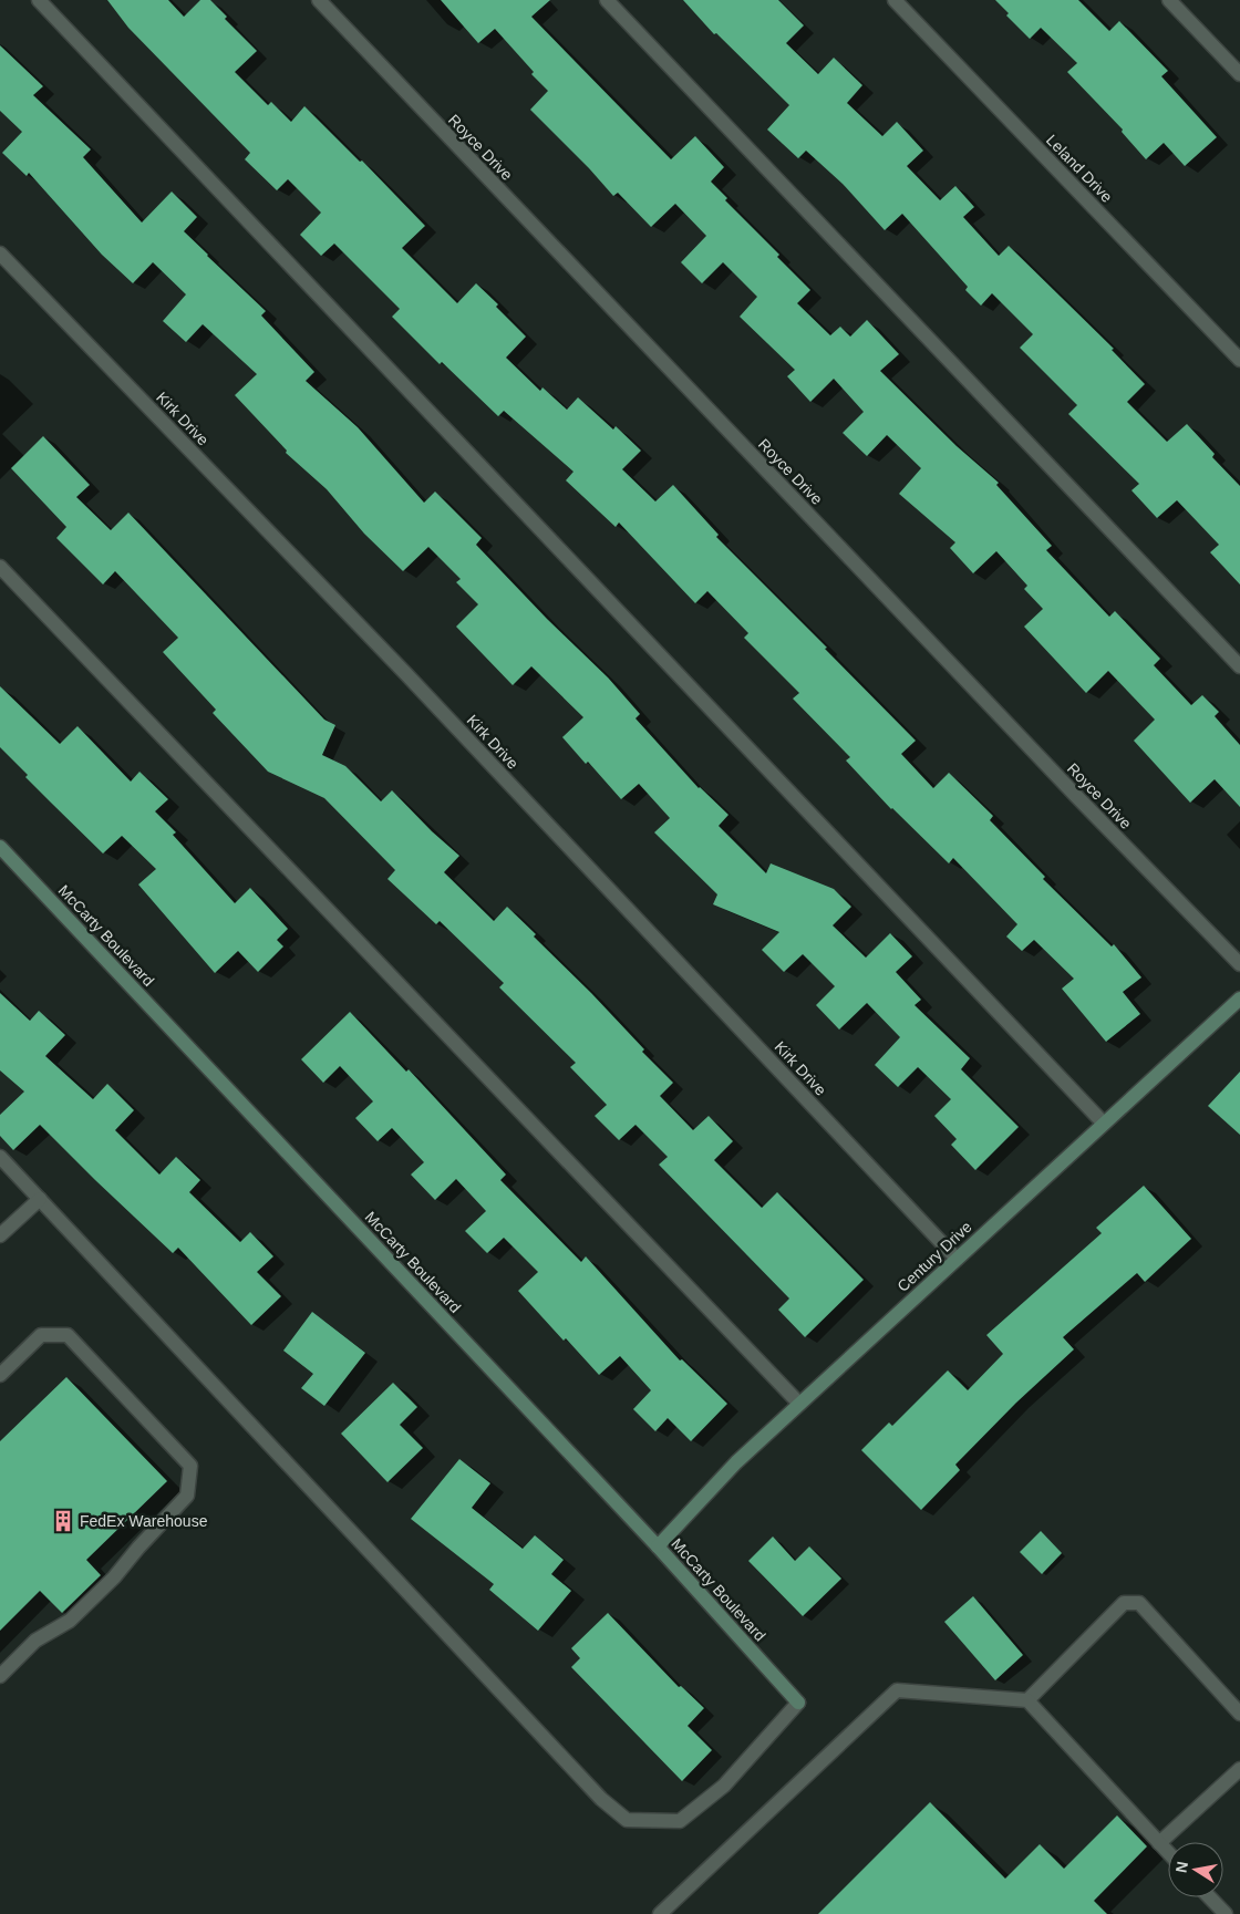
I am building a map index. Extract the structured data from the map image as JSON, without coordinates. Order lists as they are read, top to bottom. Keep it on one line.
{"streets":{"main road":["McCarty Boulevard","Century Drive"],"street":["Royce Drive","Leland Drive","Kirk Drive"]},"crossings":[["Kirk Drive","Century Drive"],["McCarty Boulevard","Century Drive"]],"places":{"building":["FedEx Warehouse"]},"north":"left"}
